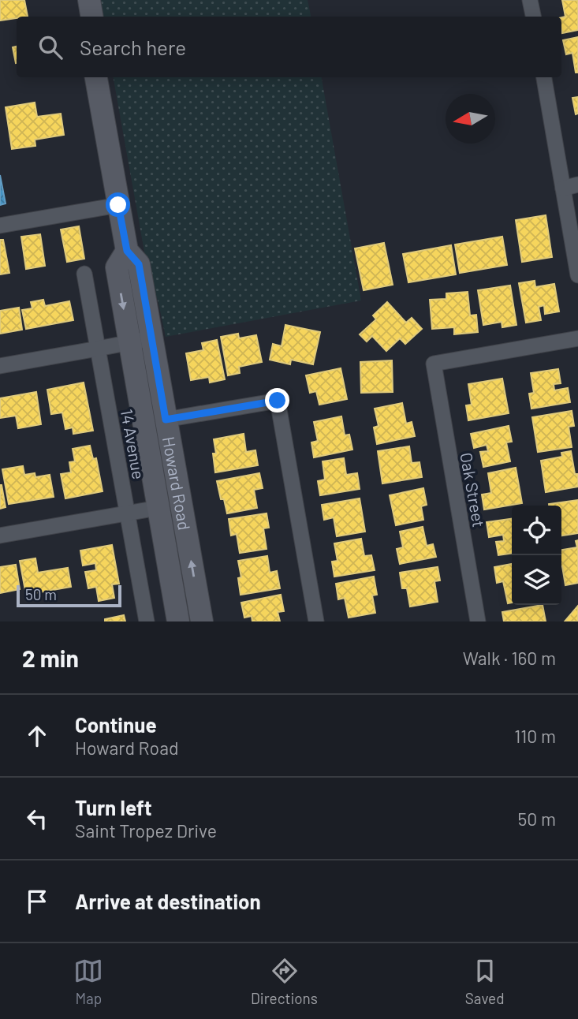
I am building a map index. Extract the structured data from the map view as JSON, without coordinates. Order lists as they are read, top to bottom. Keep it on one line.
{"streets":{"main road":["Howard Road"],"street":["14 Avenue","Oak Street"]},"scale_bar":"50 m","north":"left","page":{"search":"Search here","scale":"50 m","heading":["2 min","Walk · 160 m"],"list":[["Continue","Howard Road","110 m"],["Turn left","Saint Tropez Drive","50 m"],"Arrive at destination"],"nav":["Map","Directions","Saved"]}}
